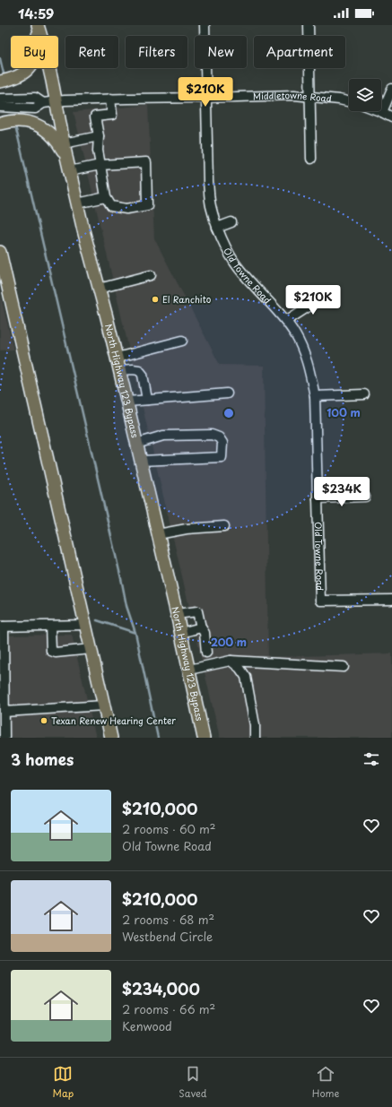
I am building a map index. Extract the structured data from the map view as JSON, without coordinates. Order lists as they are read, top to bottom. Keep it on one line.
{"streets":{"main road":["North Highway 123 Bypass"],"street":["Middletowne Road","Old Towne Road"]},"crossings":[["Middletowne Road","Old Towne Road"],["Middletowne Road","North Highway 123 Bypass"]],"places":["El Ranchito","Texan Renew Hearing Center"],"page":{"status":"14:59","chip":["Buy","Rent","Filters","New","Apartment"],"price":["$210K","$210K","$234K"],"heading":"3 homes","list":[{"name":"$210,000","note":"2 rooms · 60 m² · Old Towne Road"},{"name":"$210,000","note":"2 rooms · 68 m² · Westbend Circle"},{"name":"$234,000","note":"2 rooms · 66 m² · Kenwood"}],"tabs":["Map","Saved","Home"]},"rings":["100 m","200 m"]}
